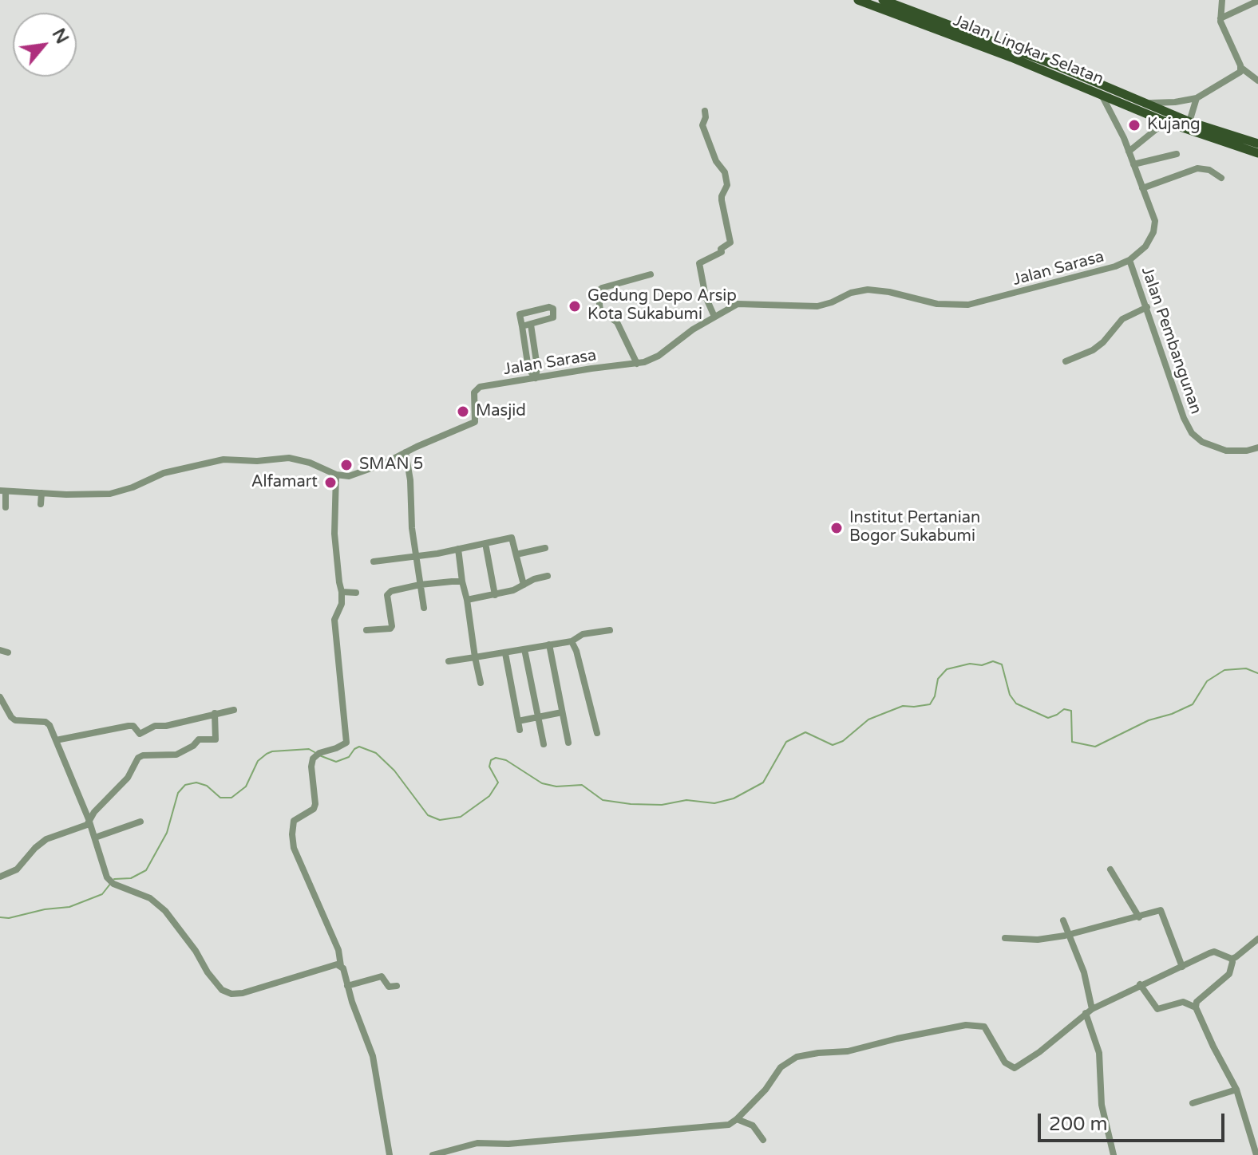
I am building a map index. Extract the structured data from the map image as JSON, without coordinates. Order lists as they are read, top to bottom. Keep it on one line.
{"streets":{"main road":["Jalan Lingkar Selatan"],"street":["Jalan Sarasa","Jalan Pembangunan"]},"crossings":[["Jalan Sarasa","Jalan Pembangunan"]],"places":["Kujang","Gedung Depo Arsip Kota Sukabumi","Masjid","SMAN 5","Alfamart","Institut Pertanian Bogor Sukabumi"],"scale_bar":"200 m","north":"top right"}
